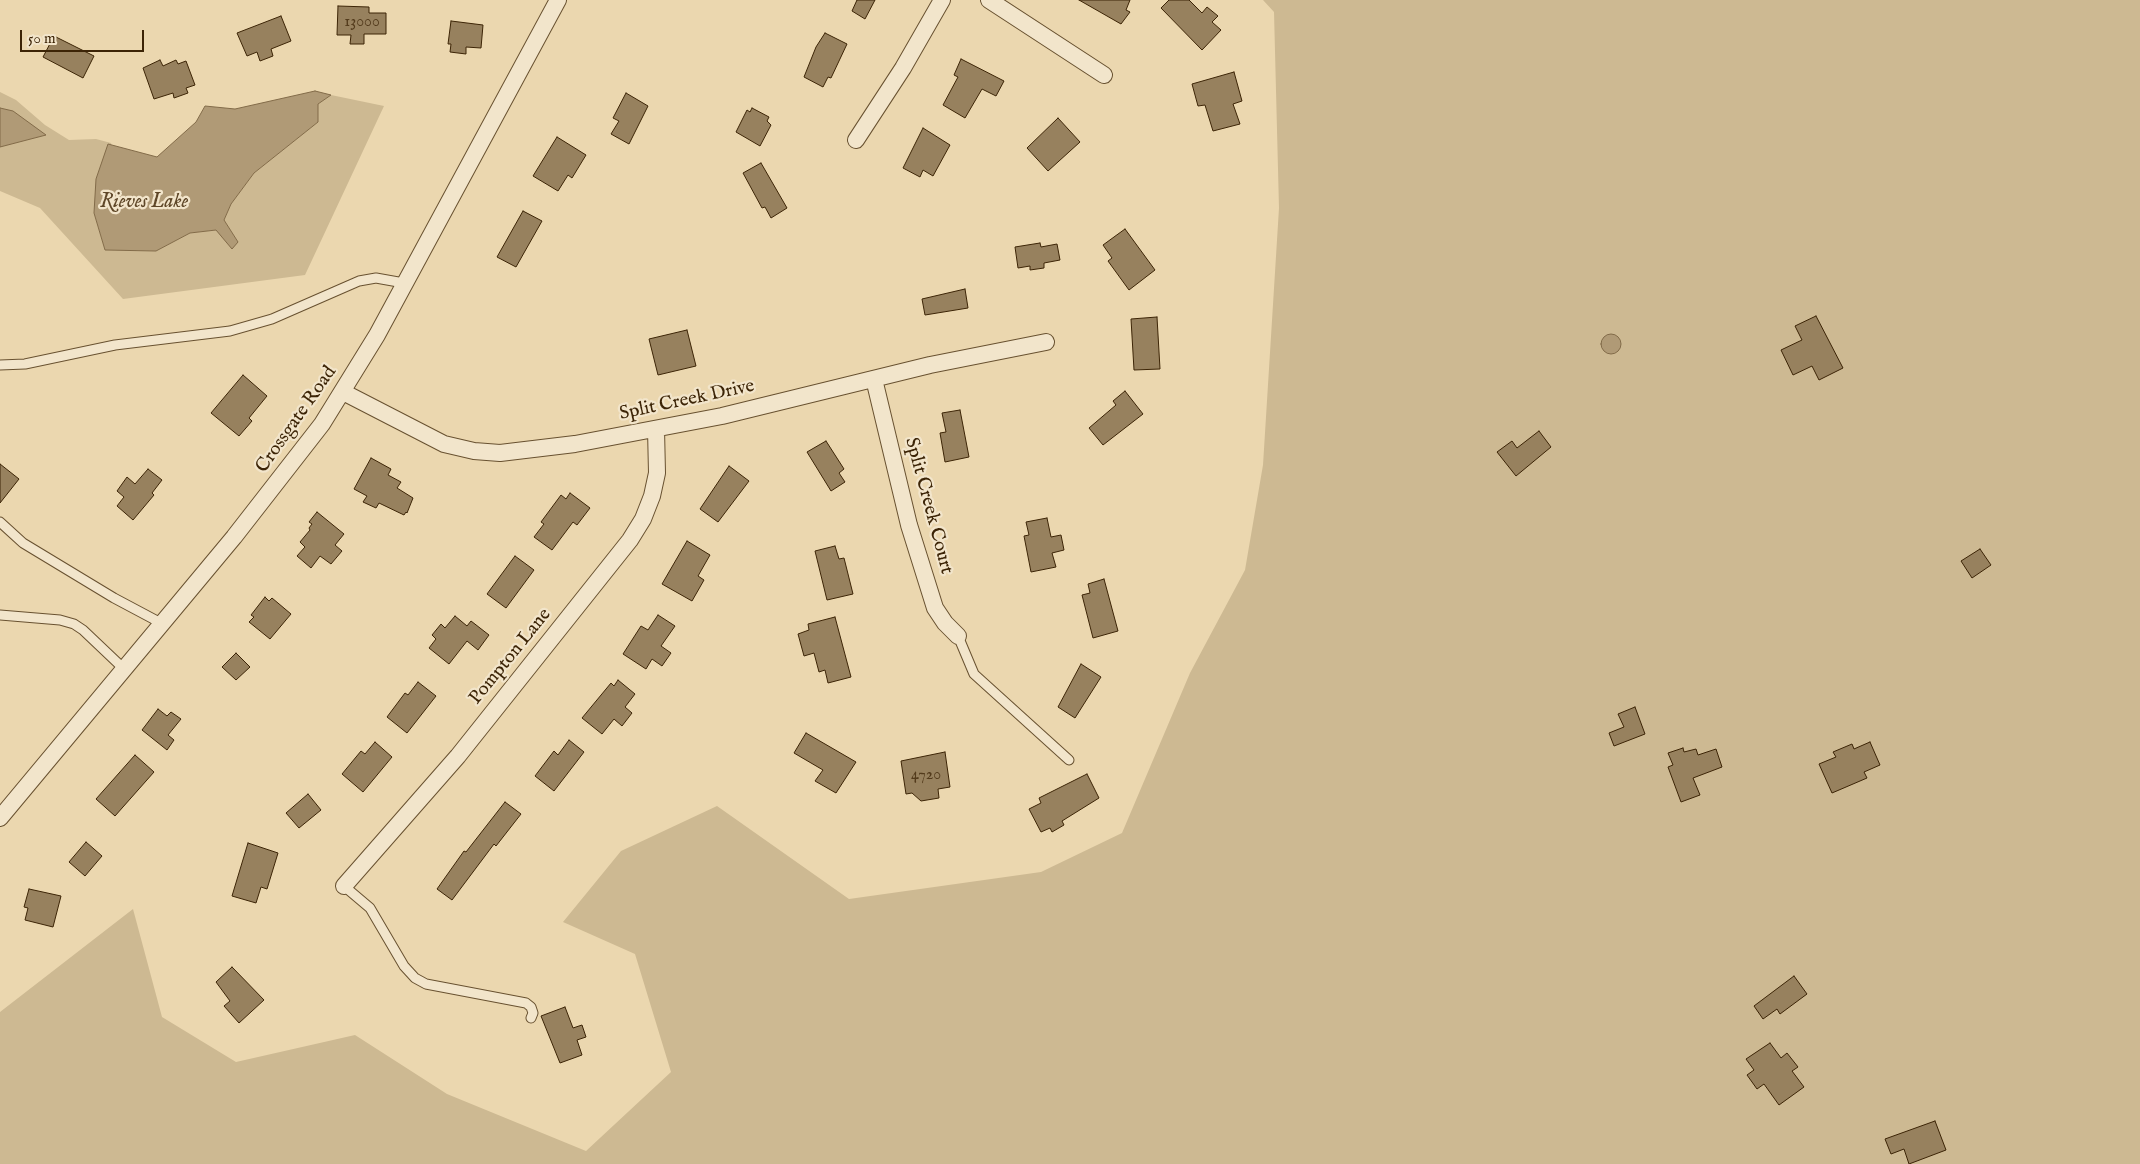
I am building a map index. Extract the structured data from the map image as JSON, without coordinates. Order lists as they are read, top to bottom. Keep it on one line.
{"streets":{"street":["Split Creek Drive","Crossgate Road","Split Creek Court","Pompton Lane"]},"crossings":[["Split Creek Drive","Crossgate Road"],["Split Creek Drive","Split Creek Court"],["Split Creek Drive","Pompton Lane"]],"water":["Rieves Lake"],"house_numbers":["13000","4720"],"scale_bar":"50 m"}
